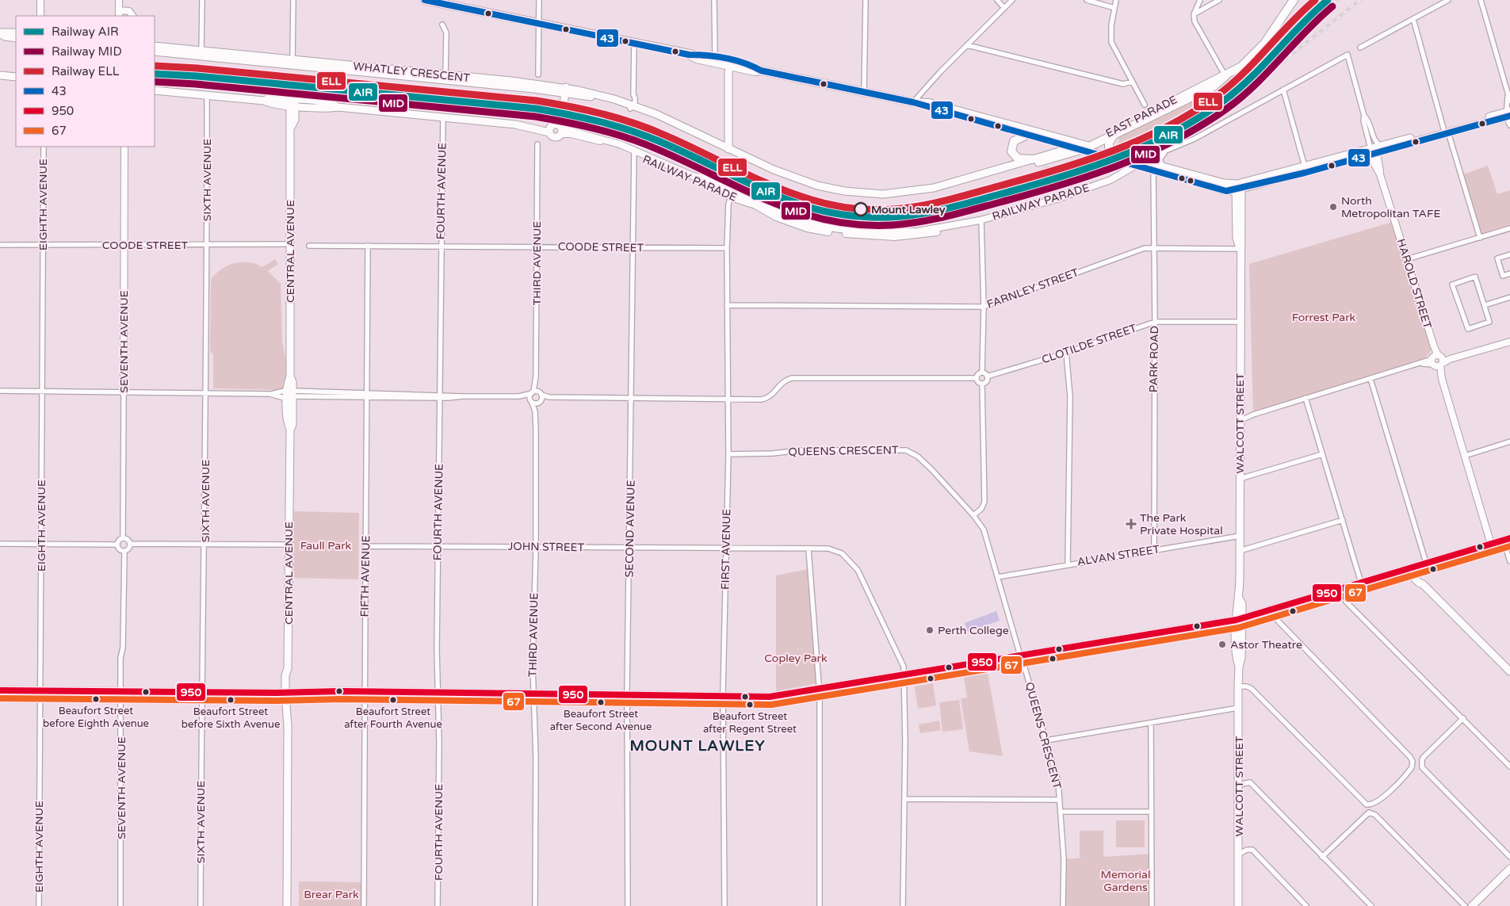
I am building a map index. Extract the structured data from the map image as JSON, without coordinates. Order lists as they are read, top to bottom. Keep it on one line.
{"streets":{"highway":["EAST PARADE"],"main road":["WHATLEY CRESCENT","RAILWAY PARADE","CENTRAL AVENUE","WALCOTT STREET"],"street":["SIXTH AVENUE","FOURTH AVENUE","EIGHTH AVENUE","COODE STREET","THIRD AVENUE","HAROLD STREET","FARNLEY STREET","SEVENTH AVENUE","CLOTILDE STREET","PARK ROAD","QUEENS CRESCENT","SECOND AVENUE","JOHN STREET","FIRST AVENUE","ALVAN STREET","FIFTH AVENUE"]},"crossings":[["WHATLEY CRESCENT","EAST PARADE"],["RAILWAY PARADE","SIXTH AVENUE"],["RAILWAY PARADE","FOURTH AVENUE"],["RAILWAY PARADE","CENTRAL AVENUE"],["RAILWAY PARADE","SECOND AVENUE"],["RAILWAY PARADE","FIRST AVENUE"],["SIXTH AVENUE","COODE STREET"],["FOURTH AVENUE","COODE STREET"],["FOURTH AVENUE","JOHN STREET"],["EIGHTH AVENUE","COODE STREET"],["COODE STREET","CENTRAL AVENUE"],["COODE STREET","THIRD AVENUE"],["COODE STREET","SEVENTH AVENUE"],["COODE STREET","SECOND AVENUE"],["COODE STREET","FIRST AVENUE"],["COODE STREET","FIFTH AVENUE"],["THIRD AVENUE","JOHN STREET"],["FARNLEY STREET","PARK ROAD"],["FARNLEY STREET","WALCOTT STREET"],["FARNLEY STREET","FIRST AVENUE"],["CLOTILDE STREET","PARK ROAD"],["CLOTILDE STREET","WALCOTT STREET"],["PARK ROAD","ALVAN STREET"],["WALCOTT STREET","ALVAN STREET"],["QUEENS CRESCENT","FIRST AVENUE"],["QUEENS CRESCENT","ALVAN STREET"],["SECOND AVENUE","JOHN STREET"],["JOHN STREET","FIRST AVENUE"],["JOHN STREET","FIFTH AVENUE"]],"districts":["MOUNT LAWLEY"],"parks":["Forrest Park","Faull Park","Copley Park","Memorial Gardens","Brear Park"],"places":{"other":["North Metropolitan TAFE","Mount Lawley","Perth College","Astor Theatre","Beaufort Street before Eighth Avenue","Beaufort Street before Sixth Avenue","Beaufort Street after Fourth Avenue","Beaufort Street after Second Avenue","Beaufort Street after Regent Street"],"health":["The Park Private Hospital"]},"lines":["rail line AIR","rail line ELL","transit line 43","rail line MID","transit line 950","transit line 67"],"legend":["Railway AIR","Railway MID","Railway ELL","43","950","67"]}
